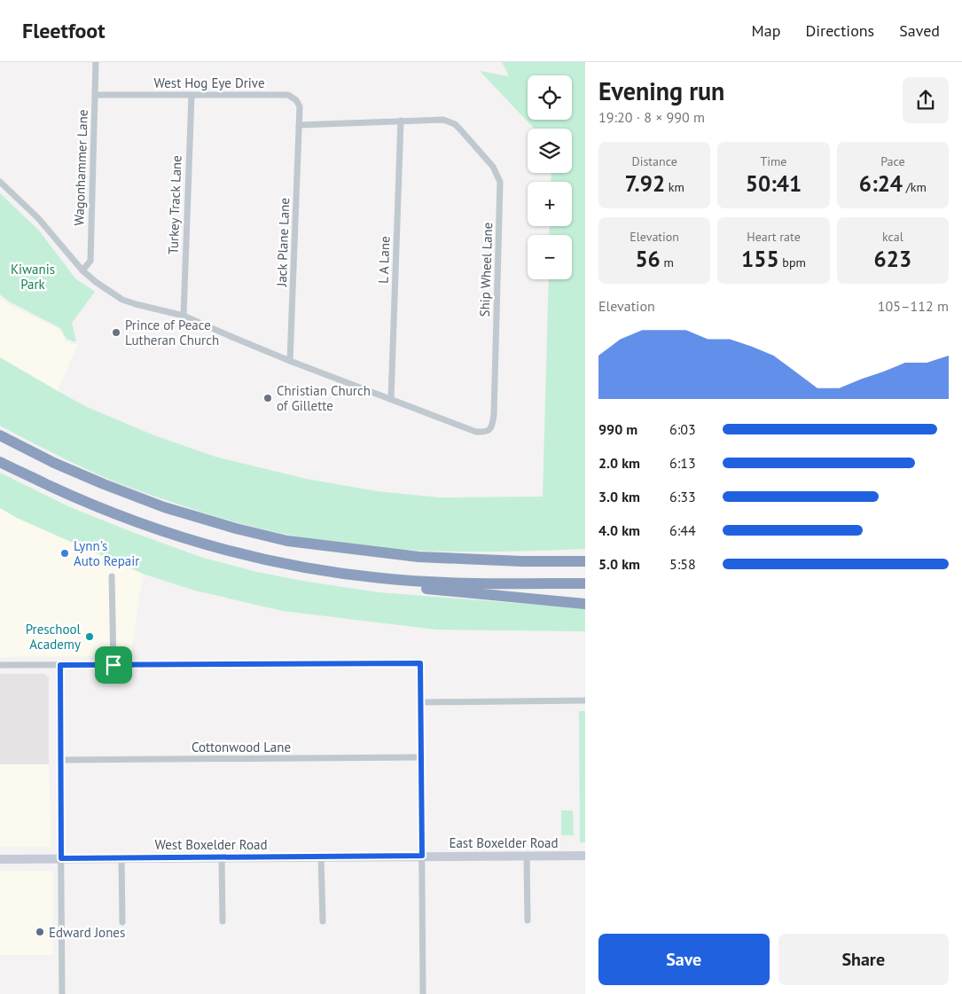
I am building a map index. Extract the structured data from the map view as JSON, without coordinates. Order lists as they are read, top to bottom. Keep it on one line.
{"streets":{"main road":["East Boxelder Road","West Boxelder Road"],"street":["West Hog Eye Drive","Wagonhammer Lane","Turkey Track Lane","Jack Plane Lane","L A Lane","Ship Wheel Lane","Cottonwood Lane"]},"crossings":[["West Hog Eye Drive","Wagonhammer Lane"],["West Hog Eye Drive","Turkey Track Lane"],["West Hog Eye Drive","Jack Plane Lane"],["L A Lane","Ship Wheel Lane"],["East Boxelder Road","West Boxelder Road"]],"parks":["Kiwanis Park"],"places":["Prince of Peace Lutheran Church","Christian Church of Gillette","Lynn's Auto Repair","Preschool Academy","Edward Jones"],"page":{"header":"Fleetfoot","nav":["Map","Directions","Saved"],"heading":["Evening run","19:20 · 8 × 990 m"],"map_buttons":["+","−"],"stats":[["Distance","7.92 km"],["Time","50:41"],["Pace","6:24 /km"],["Elevation","56 m"],["Heart rate","155 bpm"],["kcal","623"]],"chart":["Elevation","105–112 m"],"list":[{"name":"990 m","note":"6:03"},{"name":"2.0 km","note":"6:13"},{"name":"3.0 km","note":"6:33"},{"name":"4.0 km","note":"6:44"},{"name":"5.0 km","note":"5:58"}],"buttons":["Save","Share"]}}
